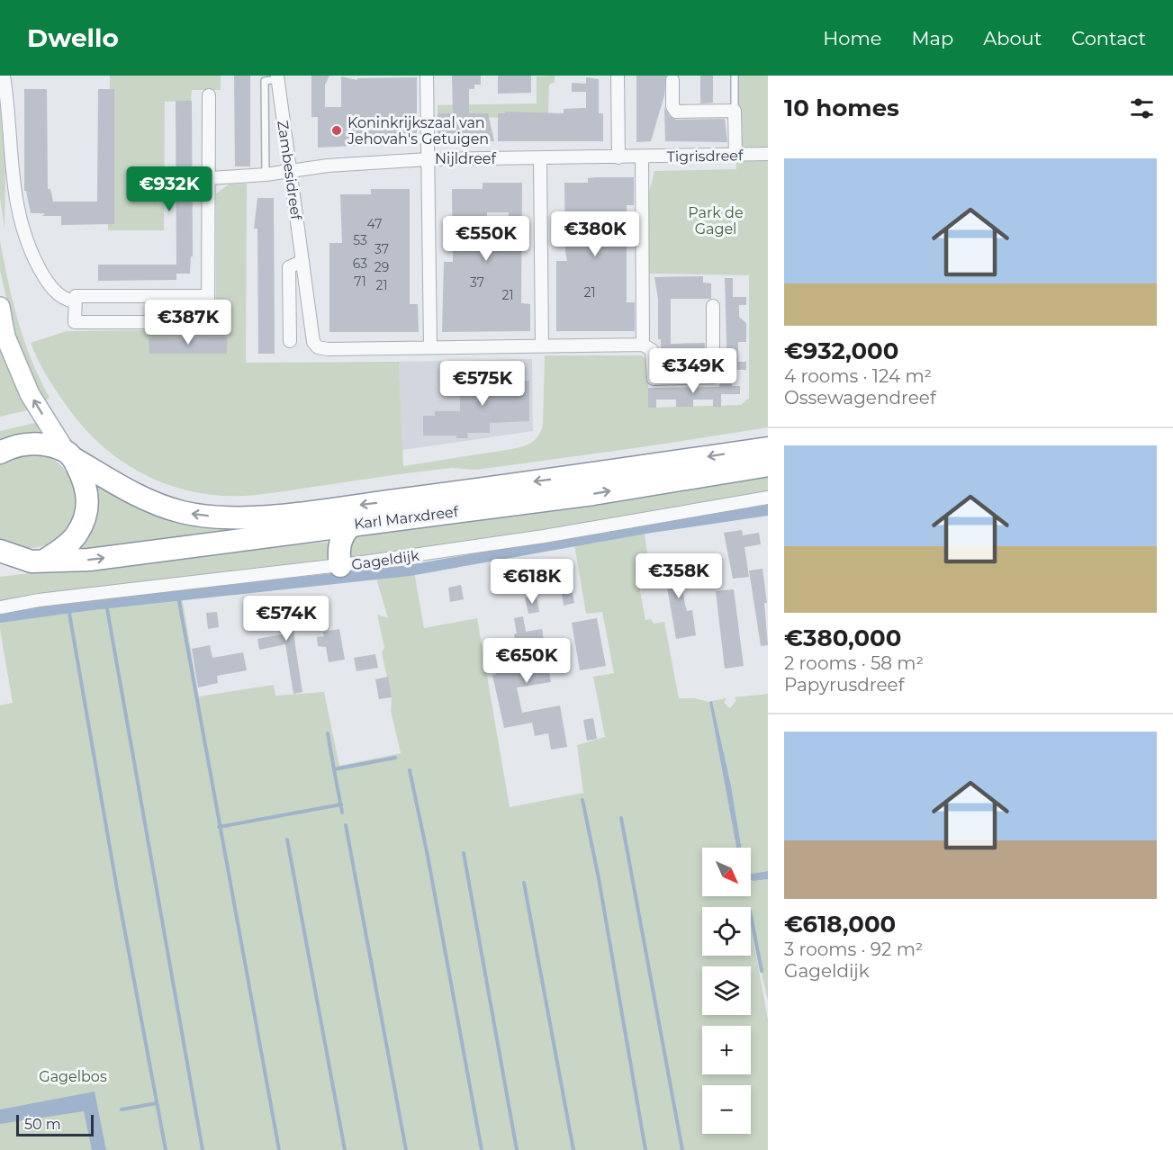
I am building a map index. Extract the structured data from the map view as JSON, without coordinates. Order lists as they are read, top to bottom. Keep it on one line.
{"streets":{"highway":["Karl Marxdreef"],"street":["Tigrisdreef","Nijldreef","Zambesidreef","Gageldijk"]},"crossings":[["Tigrisdreef","Nijldreef"],["Nijldreef","Zambesidreef"]],"parks":["Park de Gagel","Gagelbos"],"places":["Koninkrijkszaal van Jehovah's Getuigen"],"house_numbers":["47","53","37","63","29","71","37","21","21","21"],"scale_bar":"50 m","north":"bottom right","page":{"header":"Dwello","nav":["Home","Map","About","Contact"],"heading":"10 homes","list":[{"name":"€932,000","note":"4 rooms · 124 m² · Ossewagendreef"},{"name":"€380,000","note":"2 rooms · 58 m² · Papyrusdreef"},{"name":"€618,000","note":"3 rooms · 92 m² · Gageldijk"}],"price":["€932K","€380K","€550K","€387K","€349K","€575K","€358K","€618K","€574K","€650K"],"map_buttons":["+","−"],"scale":"50 m"}}
